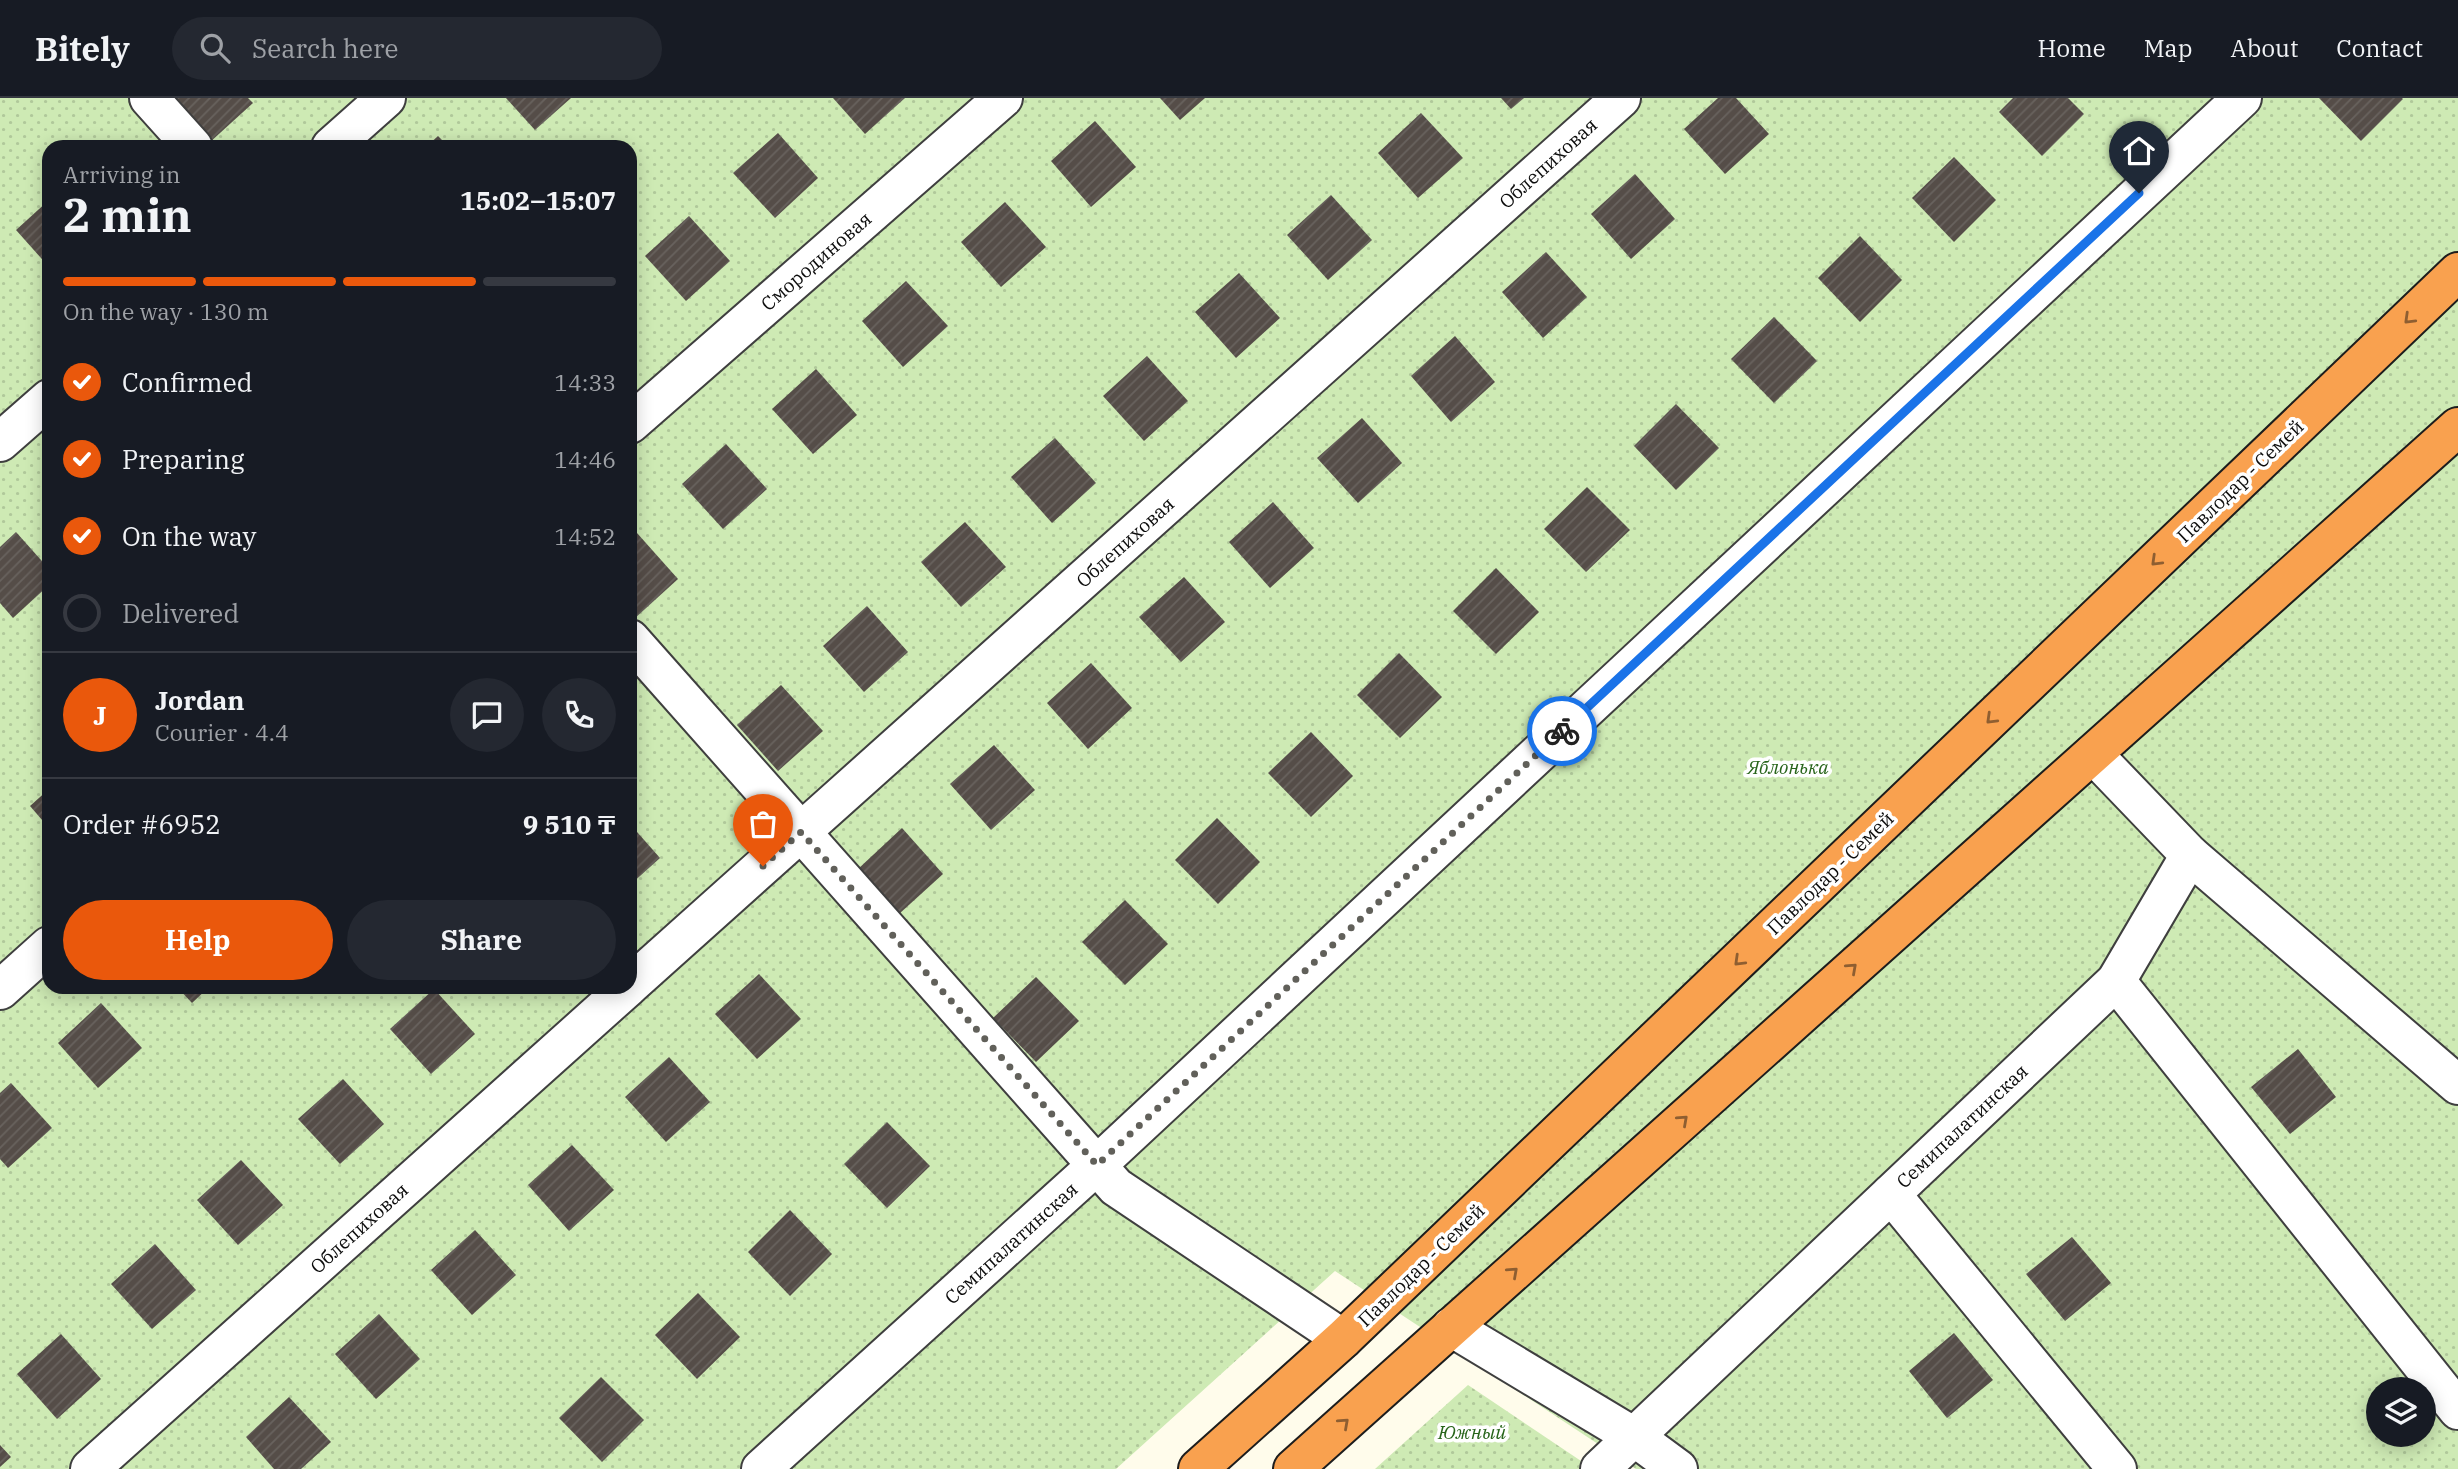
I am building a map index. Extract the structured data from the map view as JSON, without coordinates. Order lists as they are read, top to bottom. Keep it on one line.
{"streets":{"highway":["Павлодар - Семей"],"street":["Облепиховая","Смородиновая","Семипалатинская"]},"parks":["Яблонька","Южный"],"page":{"header":"Bitely","search":"Search here","nav":["Home","Map","About","Contact"],"heading":["2 min","Arriving in","15:02–15:07"],"panel":["Jordan","Courier · 4.4","Order #6952","9 510 ₸"],"bar":"On the way · 130 m","list":[["Confirmed","14:33"],["Preparing","14:46"],["On the way","14:52"],"Delivered"],"round":"J","buttons":["Help","Share"]}}
